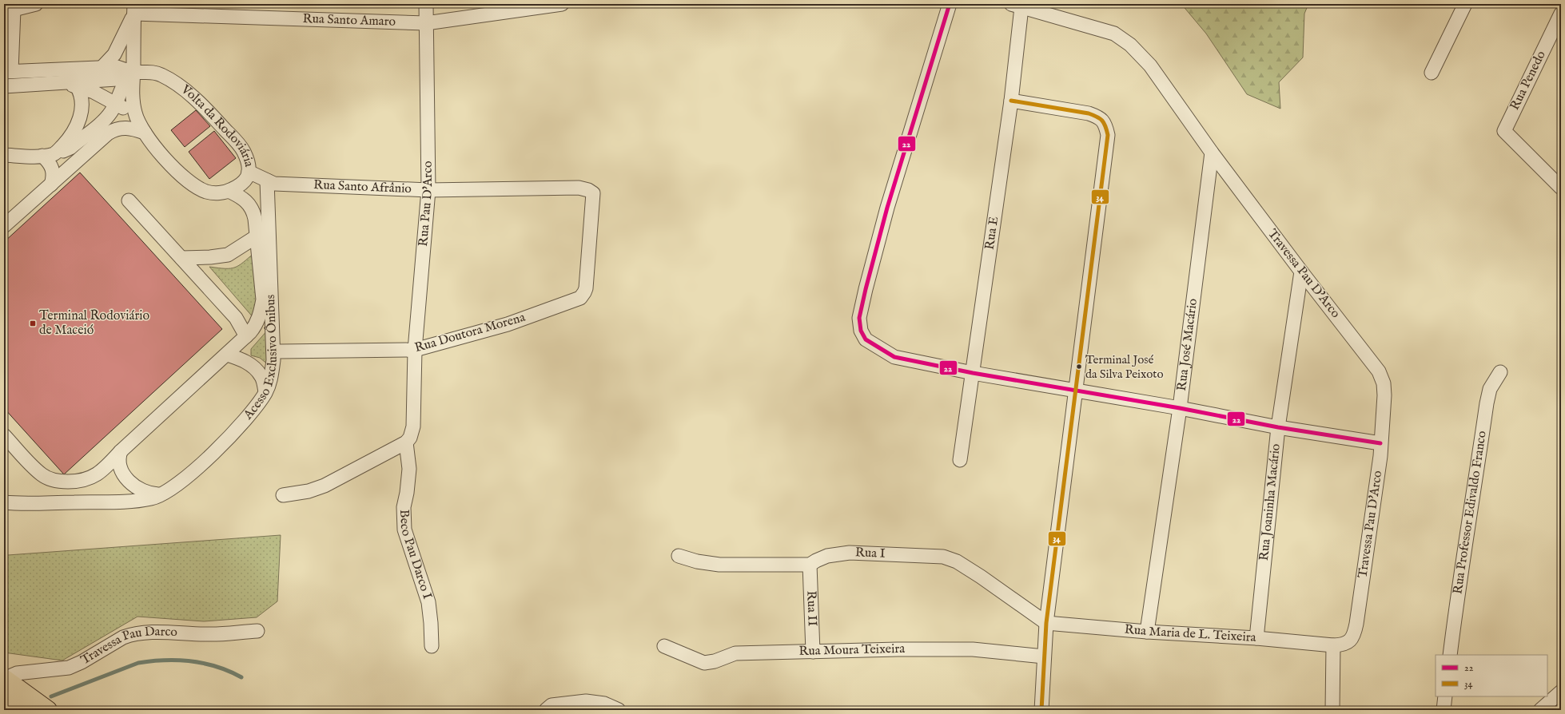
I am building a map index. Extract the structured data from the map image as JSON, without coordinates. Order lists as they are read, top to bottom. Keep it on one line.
{"streets":{"street":["Rua Santo Amaro","Rua Penedo","Volta da Rodoviária","Rua Santo Afrânio","Rua Pau D'Arco","Rua E","Travessa Pau D'Arco","Rua Doutora Morena","Rua José Macário","Acesso Exclusivo Ônibus","Rua Joaninha Macário","Rua Professor Edivaldo Franco","Beco Pau Darco I","Rua I","Rua II","Rua Maria de L. Teixeira","Travessa Pau Darco","Rua Moura Teixeira"]},"crossings":[["Rua Santo Amaro","Rua Pau D'Arco"],["Volta da Rodoviária","Rua Santo Afrânio"],["Volta da Rodoviária","Acesso Exclusivo Ônibus"],["Rua Santo Afrânio","Rua Pau D'Arco"],["Rua Santo Afrânio","Rua Doutora Morena"],["Rua Santo Afrânio","Acesso Exclusivo Ônibus"],["Rua Pau D'Arco","Rua Doutora Morena"],["Rua Pau D'Arco","Beco Pau Darco I"],["Rua E","Travessa Pau D'Arco"],["Travessa Pau D'Arco","Rua José Macário"],["Travessa Pau D'Arco","Rua Joaninha Macário"],["Travessa Pau D'Arco","Rua Maria de L. Teixeira"],["Rua José Macário","Rua Maria de L. Teixeira"],["Rua Joaninha Macário","Rua Maria de L. Teixeira"],["Rua I","Rua II"],["Rua I","Rua Maria de L. Teixeira"],["Rua II","Rua Moura Teixeira"]],"places":{"transit":["Terminal Rodoviário de Maceió"],"other":["Terminal José da Silva Peixoto"]},"lines":["transit line 22","transit line 34"],"legend":["22","34"]}
